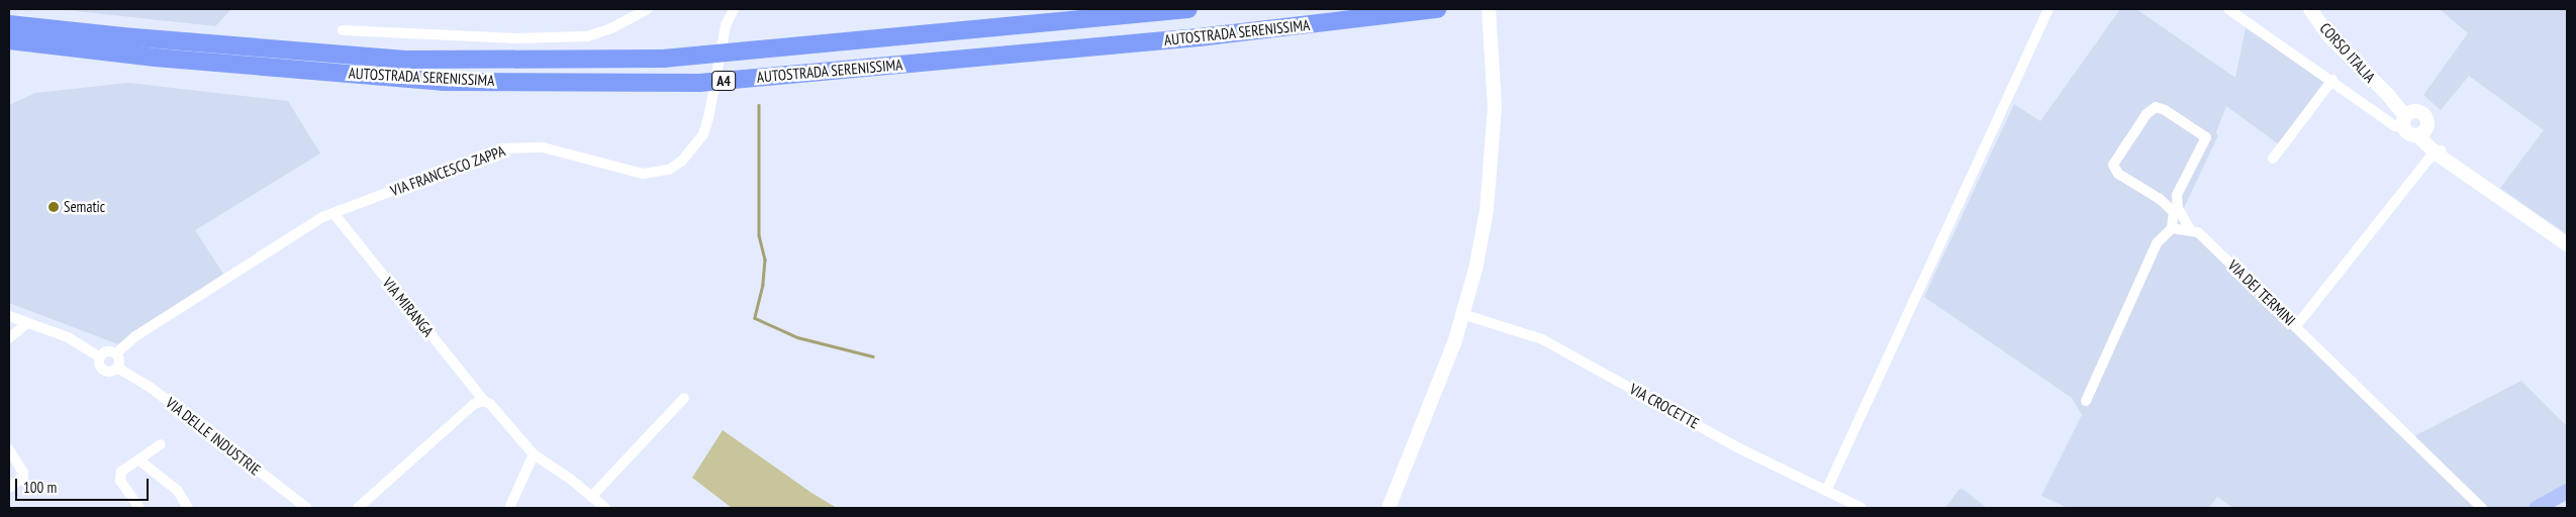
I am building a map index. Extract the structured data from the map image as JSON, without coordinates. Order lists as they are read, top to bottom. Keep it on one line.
{"streets":{"highway":["AUTOSTRADA SERENISSIMA","A4"],"street":["CORSO ITALIA","VIA FRANCESCO ZAPPA","VIA DEI TERMINI","VIA MIRANGA","VIA CROCETTE","VIA DELLE INDUSTRIE"]},"crossings":[["VIA FRANCESCO ZAPPA","VIA MIRANGA"],["VIA FRANCESCO ZAPPA","VIA DELLE INDUSTRIE"]],"places":["Sematic"],"scale_bar":"100 m"}
